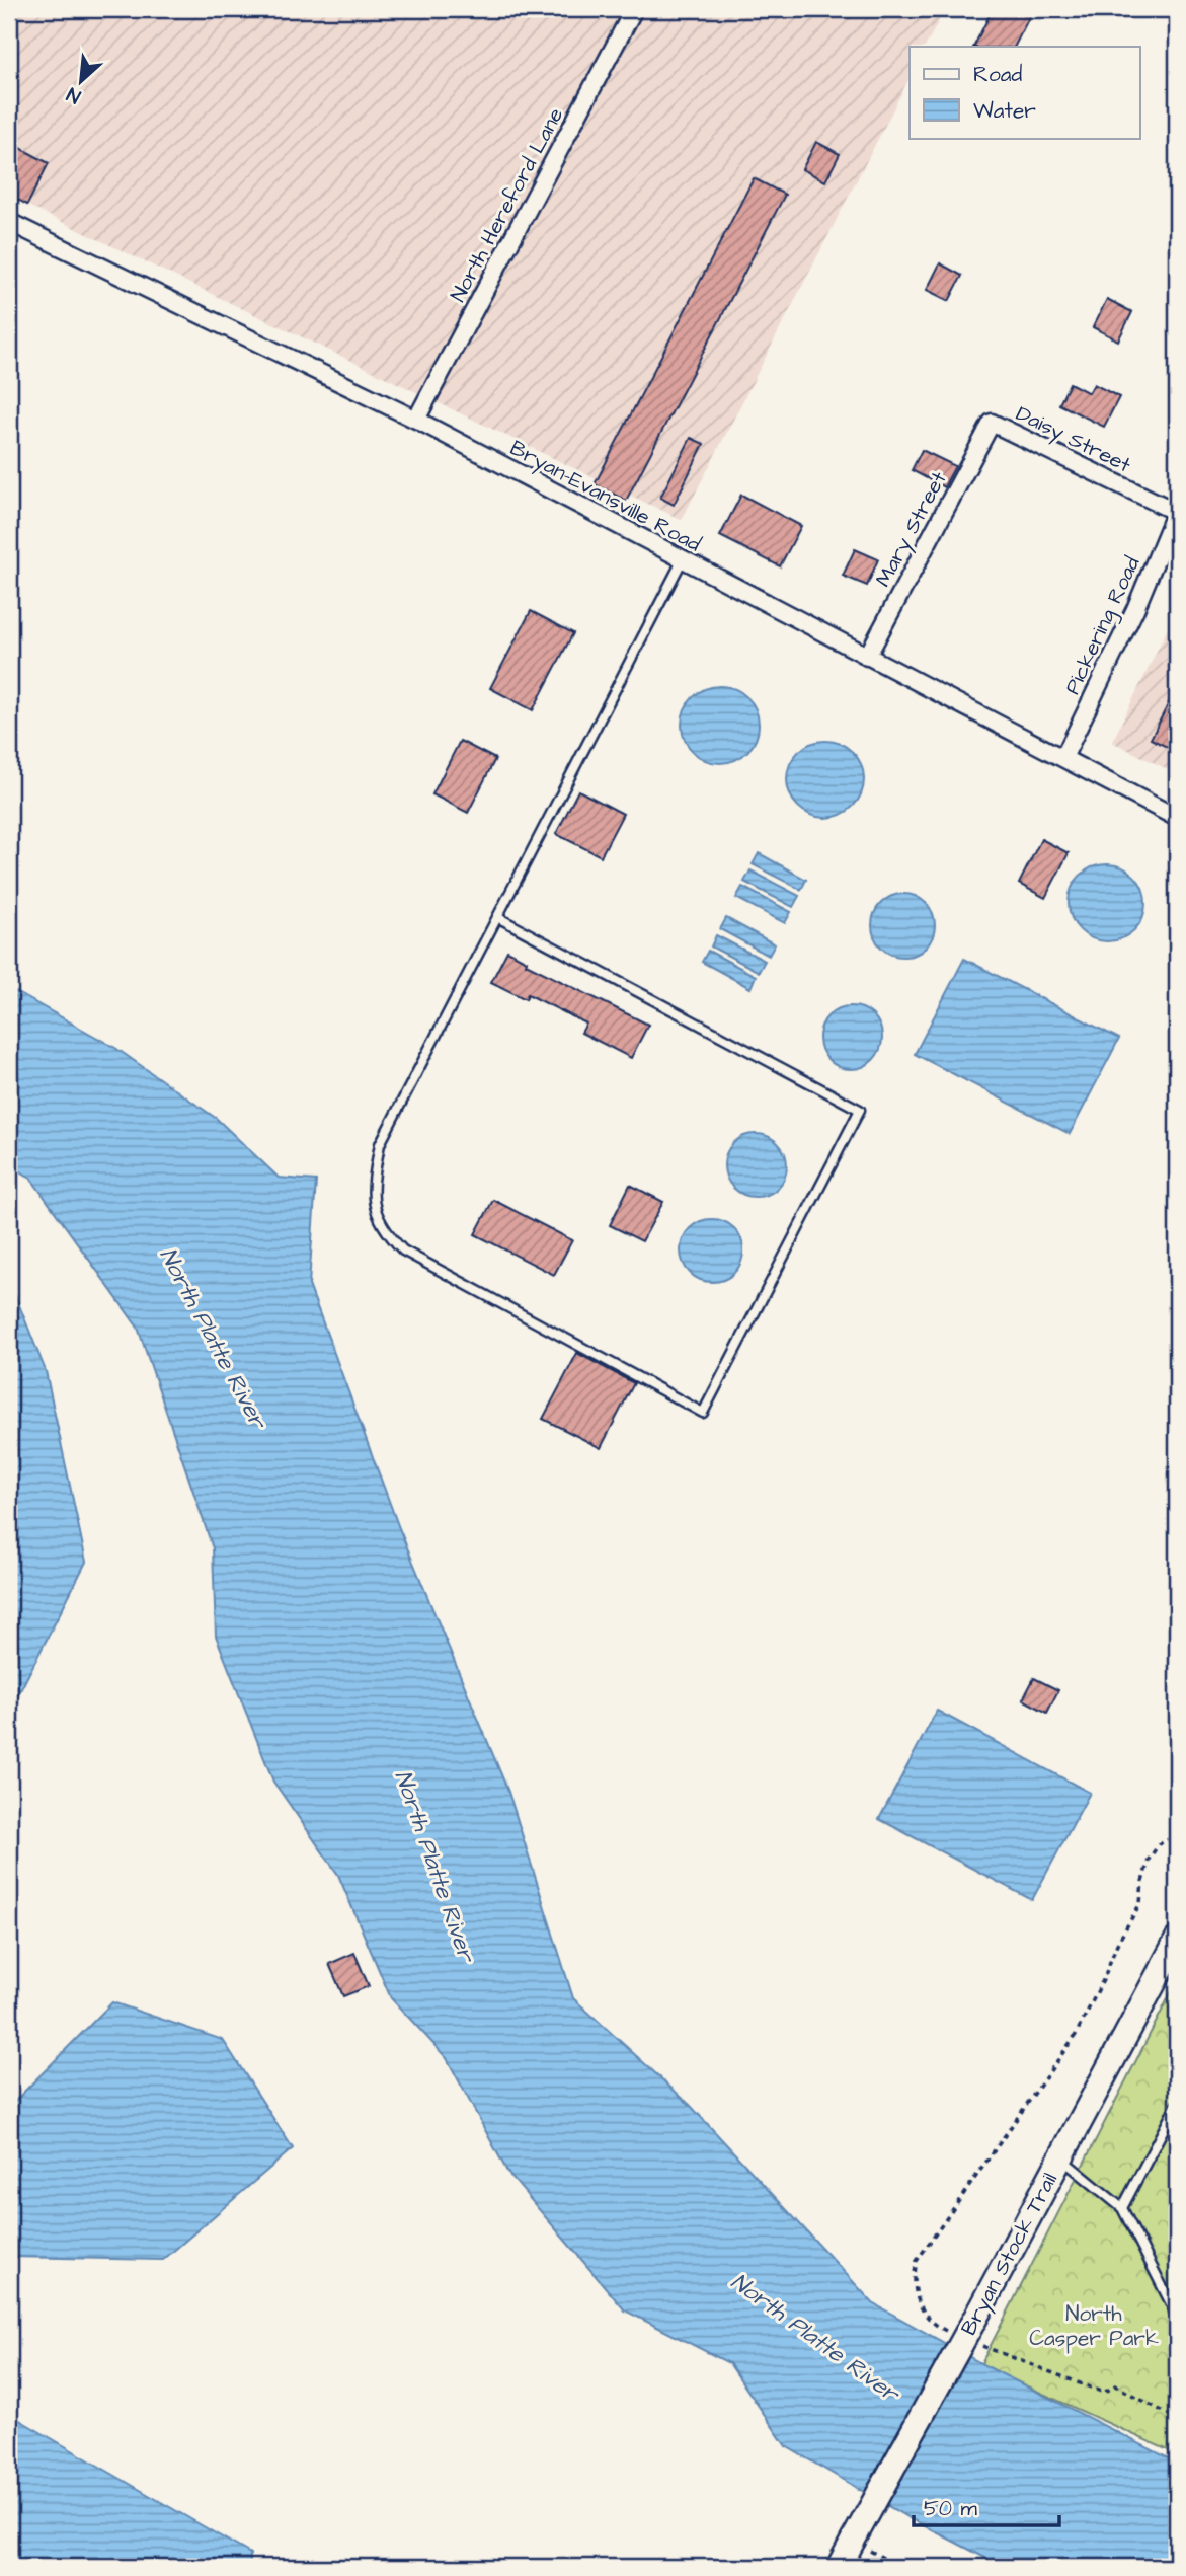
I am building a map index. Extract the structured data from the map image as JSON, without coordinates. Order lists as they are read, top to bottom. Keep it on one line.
{"streets":{"main road":["Bryan Stock Trail"],"street":["North Hereford Lane","Daisy Street","Bryan-Evansville Road","Mary Street","Pickering Road"]},"crossings":[["North Hereford Lane","Bryan-Evansville Road"],["Daisy Street","Mary Street"],["Daisy Street","Pickering Road"],["Bryan-Evansville Road","Mary Street"],["Bryan-Evansville Road","Pickering Road"]],"water":["North Platte River"],"parks":["North Casper Park"],"legend":["Road","Water"],"scale_bar":"50 m","north":"bottom left"}
